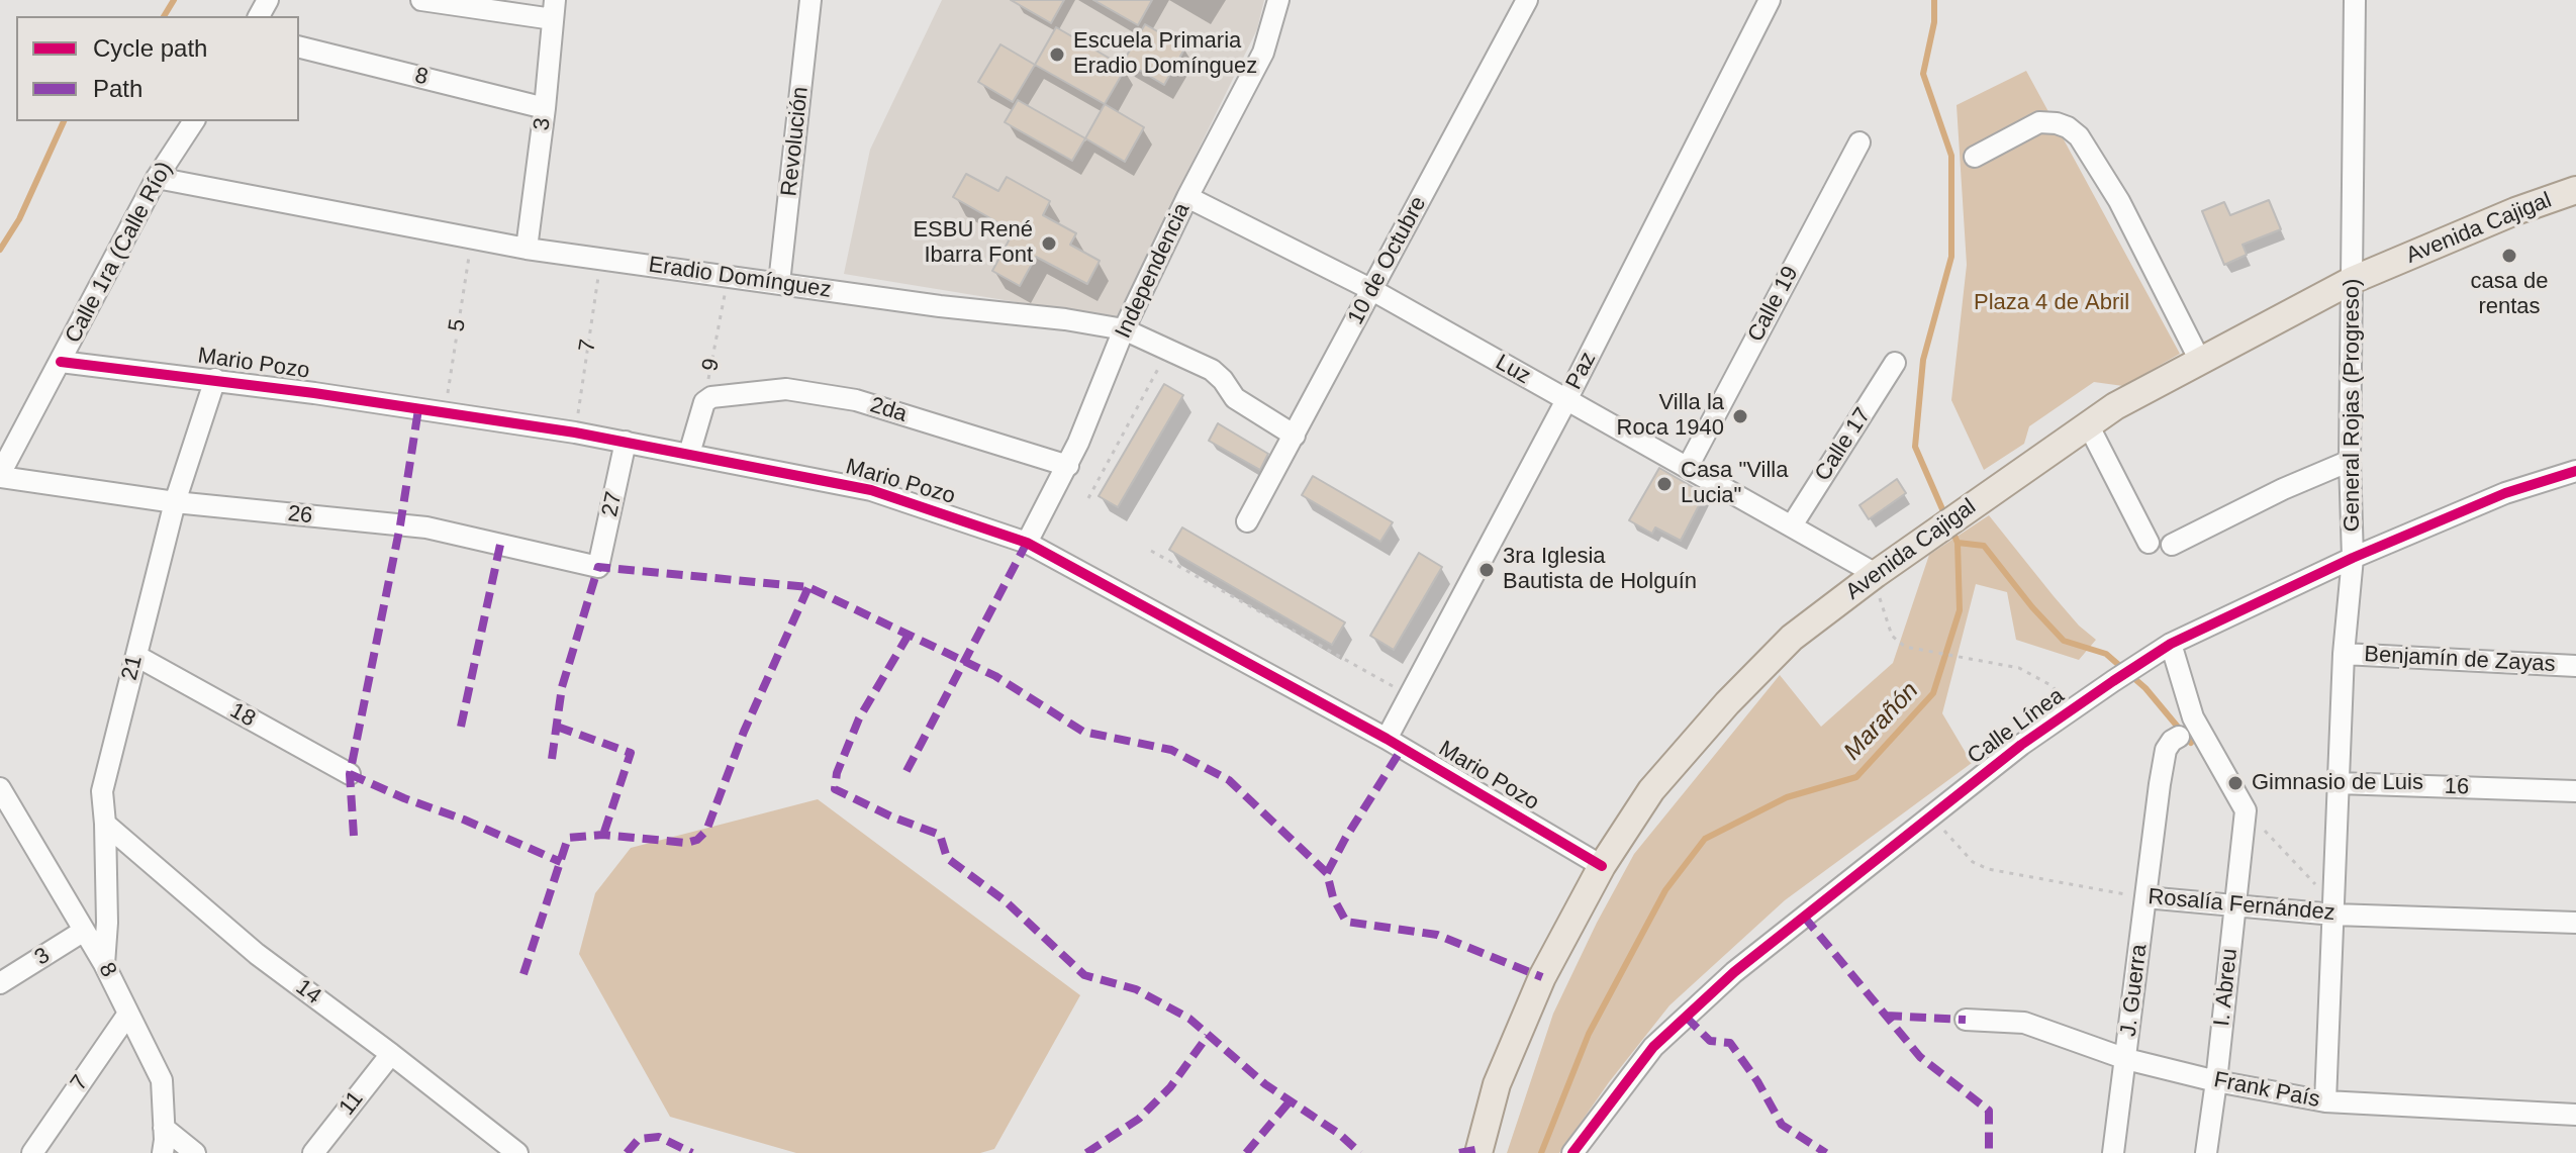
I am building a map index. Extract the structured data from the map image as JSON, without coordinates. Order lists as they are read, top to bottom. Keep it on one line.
{"streets":{"main road":["Avenida Cajigal"],"street":["8","3","Revolución","Calle 1ra (Calle Río)","10 de Octubre","Independencia","Eradio Domínguez","Calle 19","7","Mario Pozo","9","Luz","Paz","General Rojas (Progreso)","2da","Calle 17","27","26","Benjamín de Zayas","21","18","Calle Línea","16","Rosalía Fernández","I. Abreu","J. Guerra","14","Frank País","11"],"path":["5"]},"crossings":[["8","3"],["8","7"],["8","21"],["3","Eradio Domínguez"],["Revolución","Eradio Domínguez"],["Avenida Cajigal","Mario Pozo"],["Avenida Cajigal","Luz"],["Avenida Cajigal","General Rojas (Progreso)"],["Calle 1ra (Calle Río)","Eradio Domínguez"],["Calle 1ra (Calle Río)","Mario Pozo"],["Calle 1ra (Calle Río)","26"],["10 de Octubre","Eradio Domínguez"],["10 de Octubre","Luz"],["Independencia","Eradio Domínguez"],["Independencia","Mario Pozo"],["Independencia","Luz"],["Independencia","2da"],["Eradio Domínguez","5"],["Eradio Domínguez","7"],["Eradio Domínguez","9"],["Calle 19","Luz"],["5","Mario Pozo"],["7","Mario Pozo"],["Mario Pozo","9"],["Mario Pozo","Paz"],["Mario Pozo","27"],["Mario Pozo","21"],["9","2da"],["Luz","Paz"],["Luz","Calle 17"],["General Rojas (Progreso)","Benjamín de Zayas"],["General Rojas (Progreso)","Calle Línea"],["General Rojas (Progreso)","16"],["General Rojas (Progreso)","Rosalía Fernández"],["General Rojas (Progreso)","Frank País"],["27","26"],["26","21"],["21","18"],["21","14"],["Calle Línea","Rosalía Fernández"],["Rosalía Fernández","I. Abreu"],["Rosalía Fernández","J. Guerra"],["I. Abreu","Frank País"],["J. Guerra","Frank País"],["14","11"]],"water":["Marañón"],"parks":["Plaza 4 de Abril"],"places":["Escuela Primaria Eradio Domínguez","ESBU René Ibarra Font","casa de rentas","Villa la Roca 1940","Casa \"Villa Lucia\"","3ra Iglesia Bautista de Holguín","Gimnasio de Luis"],"legend":["Cycle path","Path"]}
